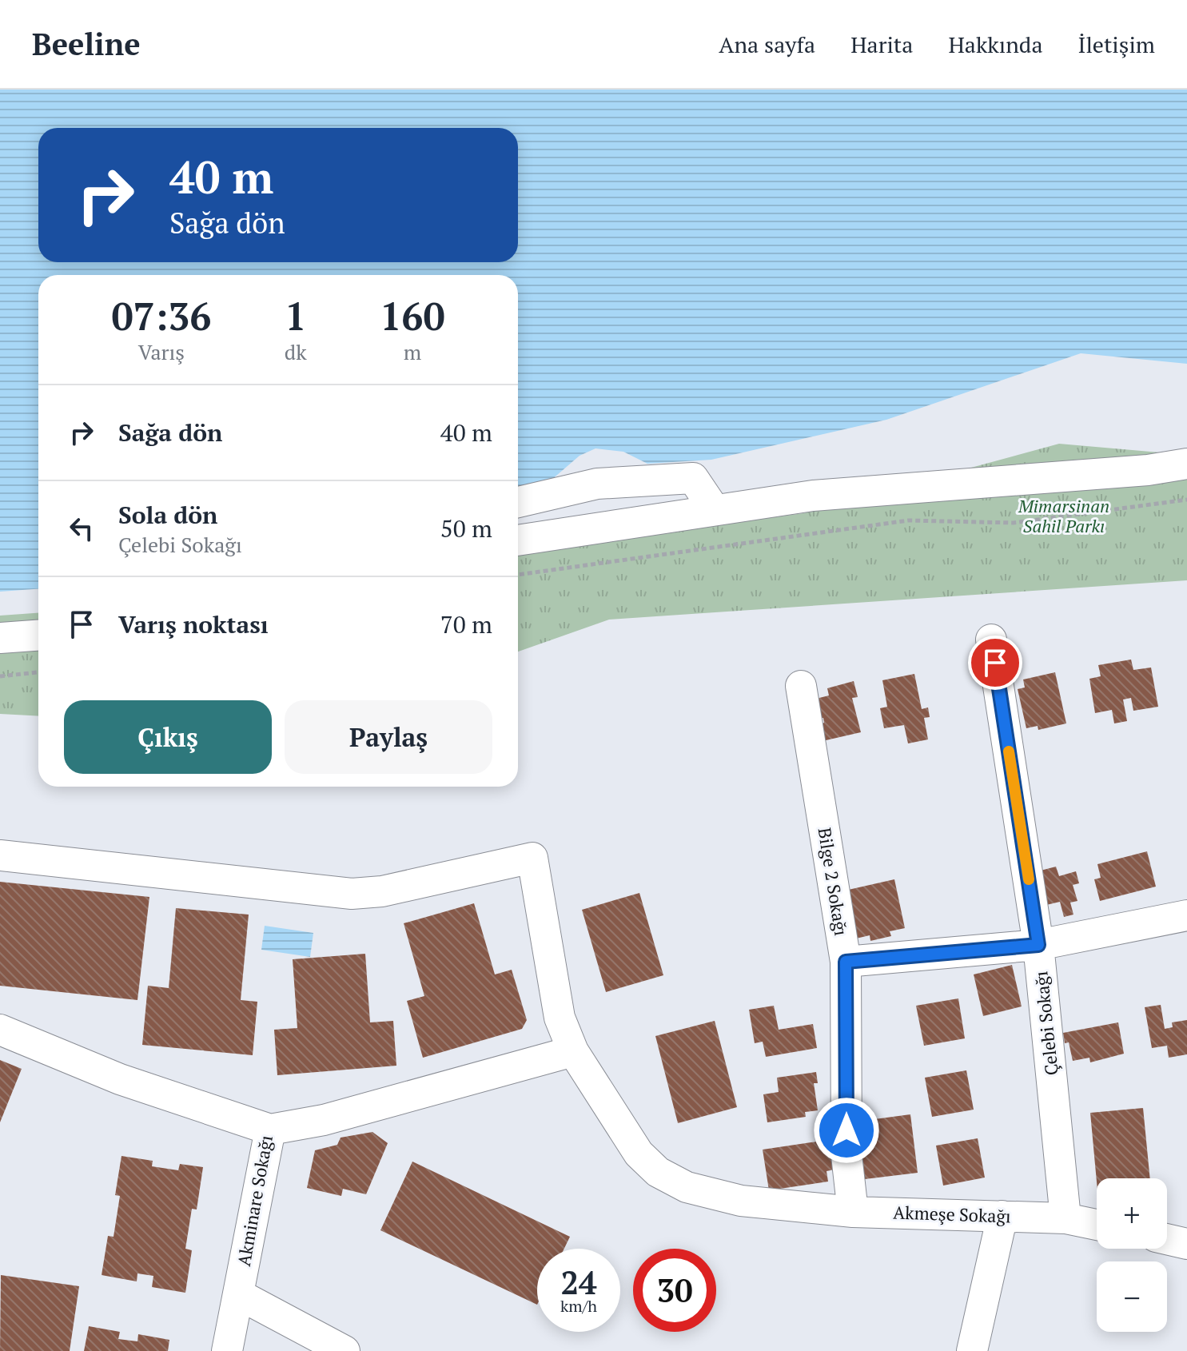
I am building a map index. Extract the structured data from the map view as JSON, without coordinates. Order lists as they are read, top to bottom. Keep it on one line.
{"streets":{"street":["Bilge 2 Sokağı","Çelebi Sokağı","Akminare Sokağı","Akmeşe Sokağı"]},"crossings":[["Bilge 2 Sokağı","Akmeşe Sokağı"],["Çelebi Sokağı","Akmeşe Sokağı"]],"parks":["Mimarsinan Sahil Parkı"],"page":{"header":"Beeline","nav":["Ana sayfa","Harita","Hakkında","İletişim"],"turn":["40 m","Sağa dön"],"eta":["07:36","Varış","1","dk","160","m"],"list":[{"name":"Sağa dön","value":"40 m"},{"name":"Sola dön","note":"Çelebi Sokağı","value":"50 m"},{"name":"Varış noktası","value":"70 m"}],"buttons":["Çıkış","Paylaş"],"map_buttons":["+","−"],"speed":"24 km/h","limit":"30"}}
